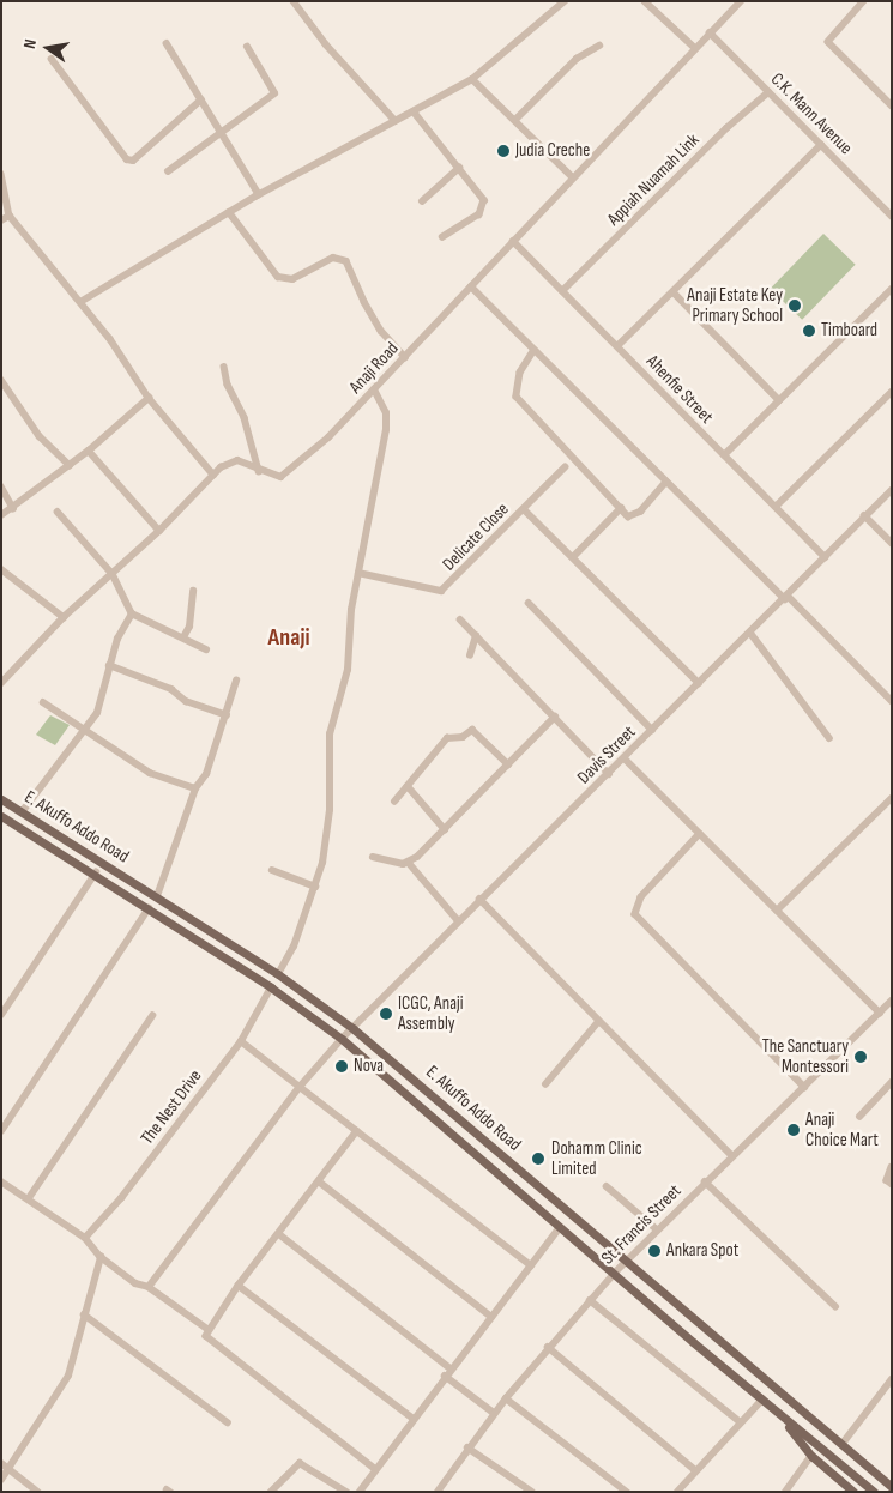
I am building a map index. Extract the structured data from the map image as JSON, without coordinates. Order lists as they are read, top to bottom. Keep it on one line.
{"streets":{"main road":["E. Akuffo Addo Road"],"street":["C.K. Mann Avenue","Appiah Nuamah Link","Anaji Road","Ahenfie Street","Delicate Close","Davis Street","The Nest Drive","St. Francis Street"]},"crossings":[["C.K. Mann Avenue","Appiah Nuamah Link"],["C.K. Mann Avenue","Anaji Road"],["Appiah Nuamah Link","Ahenfie Street"],["Anaji Road","Ahenfie Street"],["Ahenfie Street","Davis Street"],["Davis Street","E. Akuffo Addo Road"],["E. Akuffo Addo Road","The Nest Drive"],["E. Akuffo Addo Road","St. Francis Street"]],"districts":["Anaji"],"places":["Judia Creche","Anaji Estate Key Primary School","Timboard","ICGC, Anaji Assembly","The Sanctuary Montessori","Nova","Anaji Choice Mart","Dohamm Clinic Limited","Ankara Spot"],"north":"left"}
